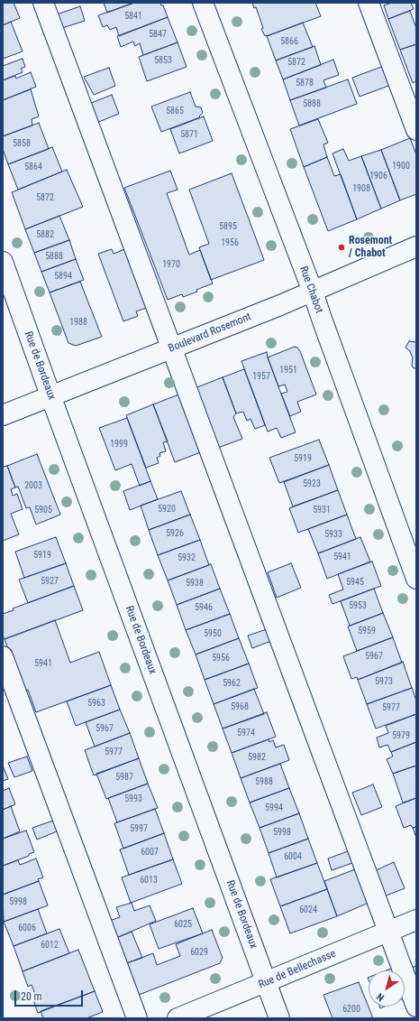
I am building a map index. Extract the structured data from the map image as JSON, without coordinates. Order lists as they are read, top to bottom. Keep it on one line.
{"streets":{"street":["Rue Chabot","Boulevard Rosemont","Rue de Bordeaux","Rue de Bellechasse"]},"crossings":[["Rue Chabot","Boulevard Rosemont"],["Boulevard Rosemont","Rue de Bordeaux"],["Rue de Bordeaux","Rue de Bellechasse"]],"places":["Rosemont / Chabot"],"house_numbers":["5841","5847","5866","5853","5872","5878","5888","5865","5871","5858","1900","5864","1906","1908","5872","5895","5882","1956","5888","1970","5894","1988","1951","1957","1999","5919","5923","2003","5920","5905","5931","5926","5933","5919","5941","5932","5927","5945","5938","5953","5946","5959","5950","5967","5956","5941","5973","5962","5963","5968","5977","5967","5974","5979","5977","5982","5987","5988","5993","5994","5997","5998","6007","6004","6013","5998","6024","6025","6006","6012","6029","6200"],"scale_bar":"20 m","north":"bottom left"}
